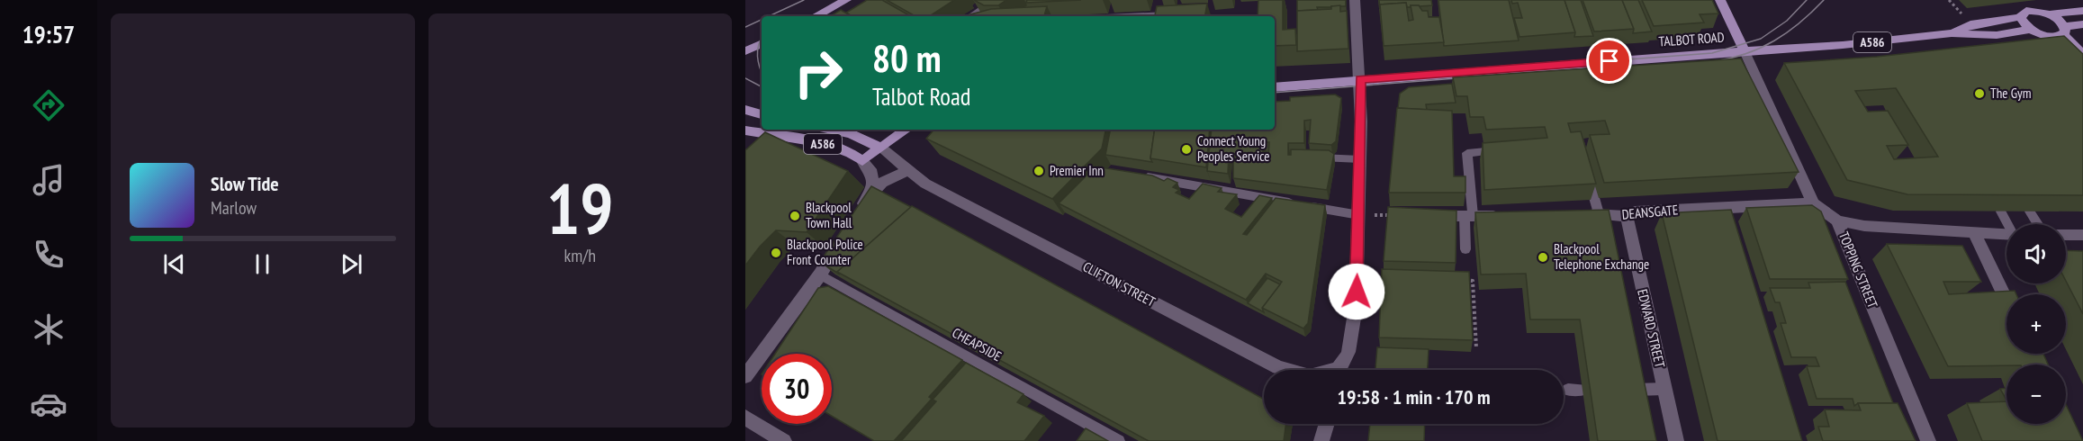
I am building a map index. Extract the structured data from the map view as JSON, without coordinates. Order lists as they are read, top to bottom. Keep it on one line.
{"streets":{"main road":["TALBOT ROAD","A586"],"street":["DEANSGATE","TOPPING STREET","CLIFTON STREET","EDWARD STREET"],"lane":["CHEAPSIDE"]},"crossings":[["TALBOT ROAD","A586"],["A586","CLIFTON STREET"],["DEANSGATE","TOPPING STREET"],["DEANSGATE","EDWARD STREET"]],"places":["The Gym","Connect Young Peoples Service","Premier Inn","Blackpool Town Hall","Blackpool Police Front Counter","Blackpool Telephone Exchange"],"page":{"tabs":"19:57","tile":["19","km/h"],"turn":["80 m","Talbot Road"],"song":["Slow Tide","Marlow"],"map_buttons":["+","−"],"limit":"30","trip":"19:58 · 1 min · 170 m"}}
